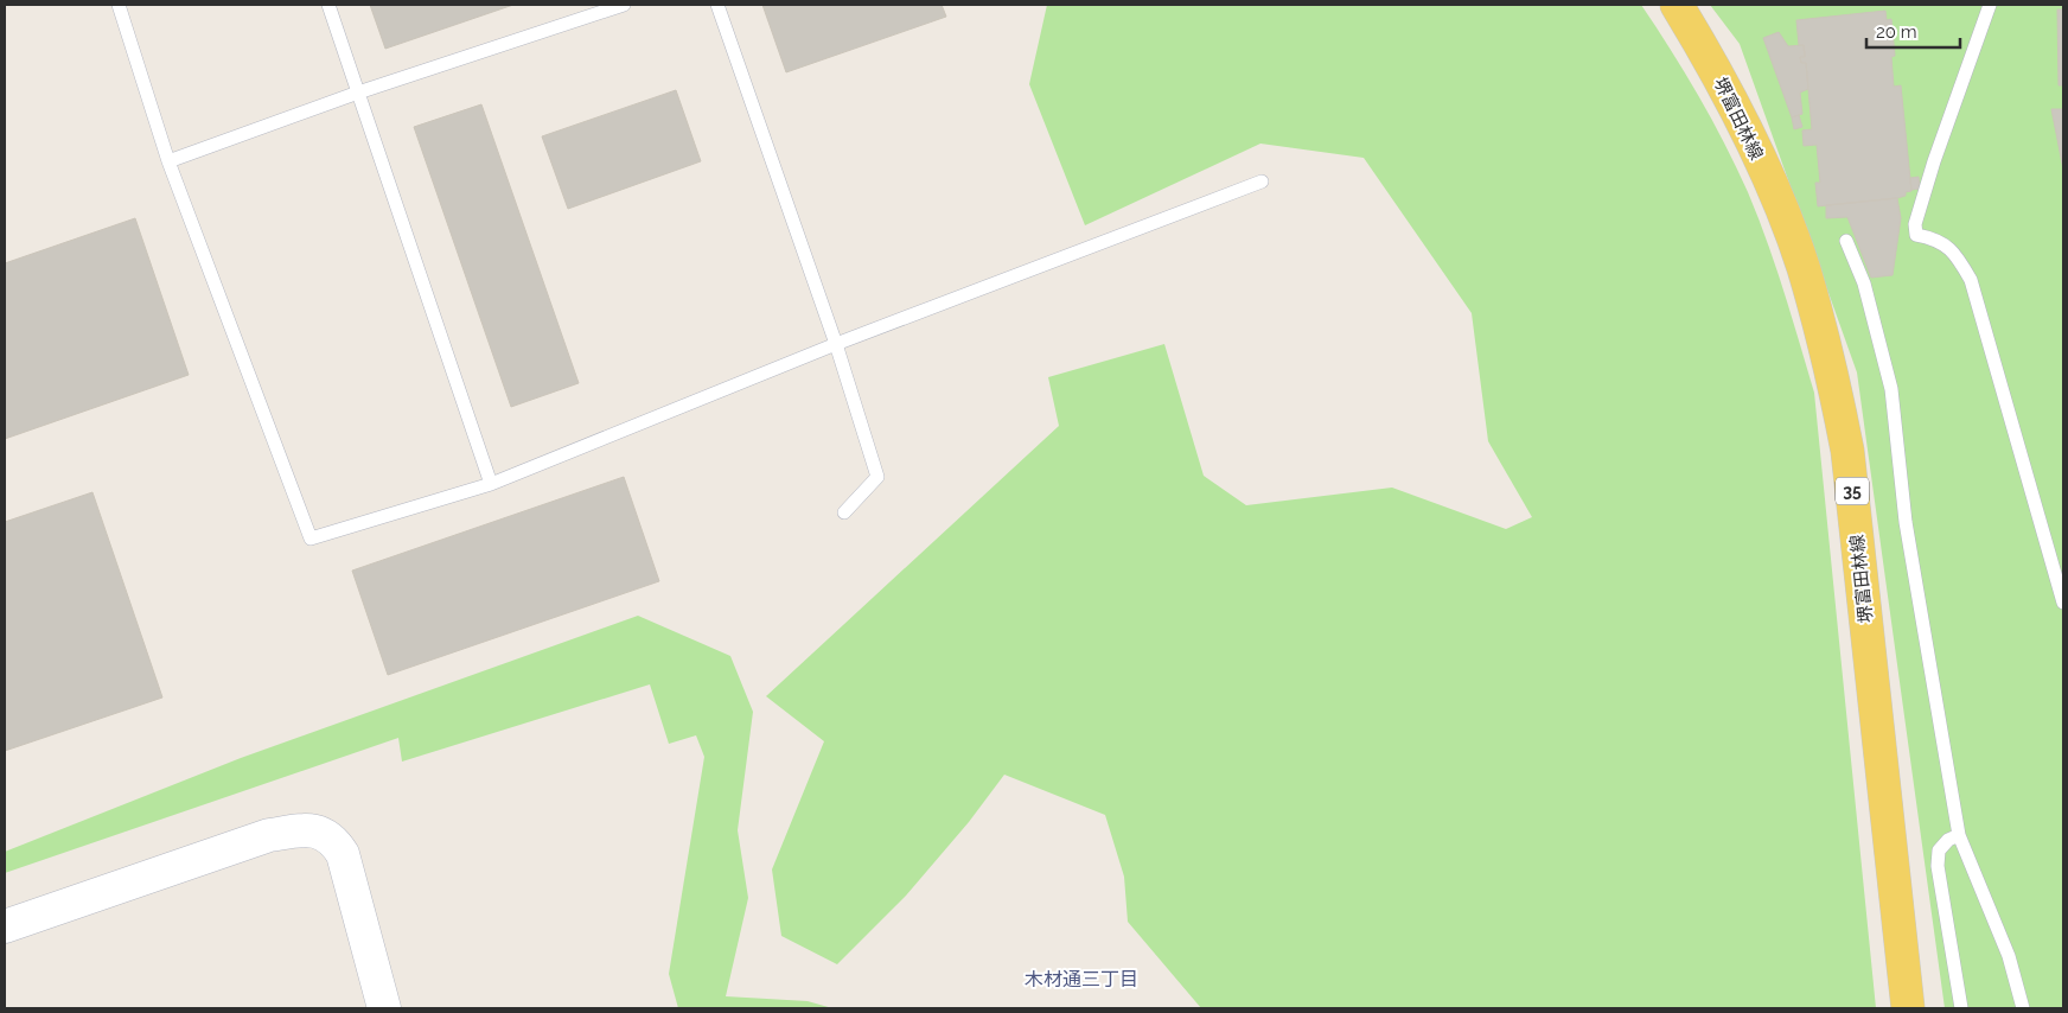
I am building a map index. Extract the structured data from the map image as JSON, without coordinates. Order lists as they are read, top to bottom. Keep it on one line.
{"streets":{"main road":["堺富田林線","35"]},"districts":["木材通三丁目"],"scale_bar":"20 m"}
